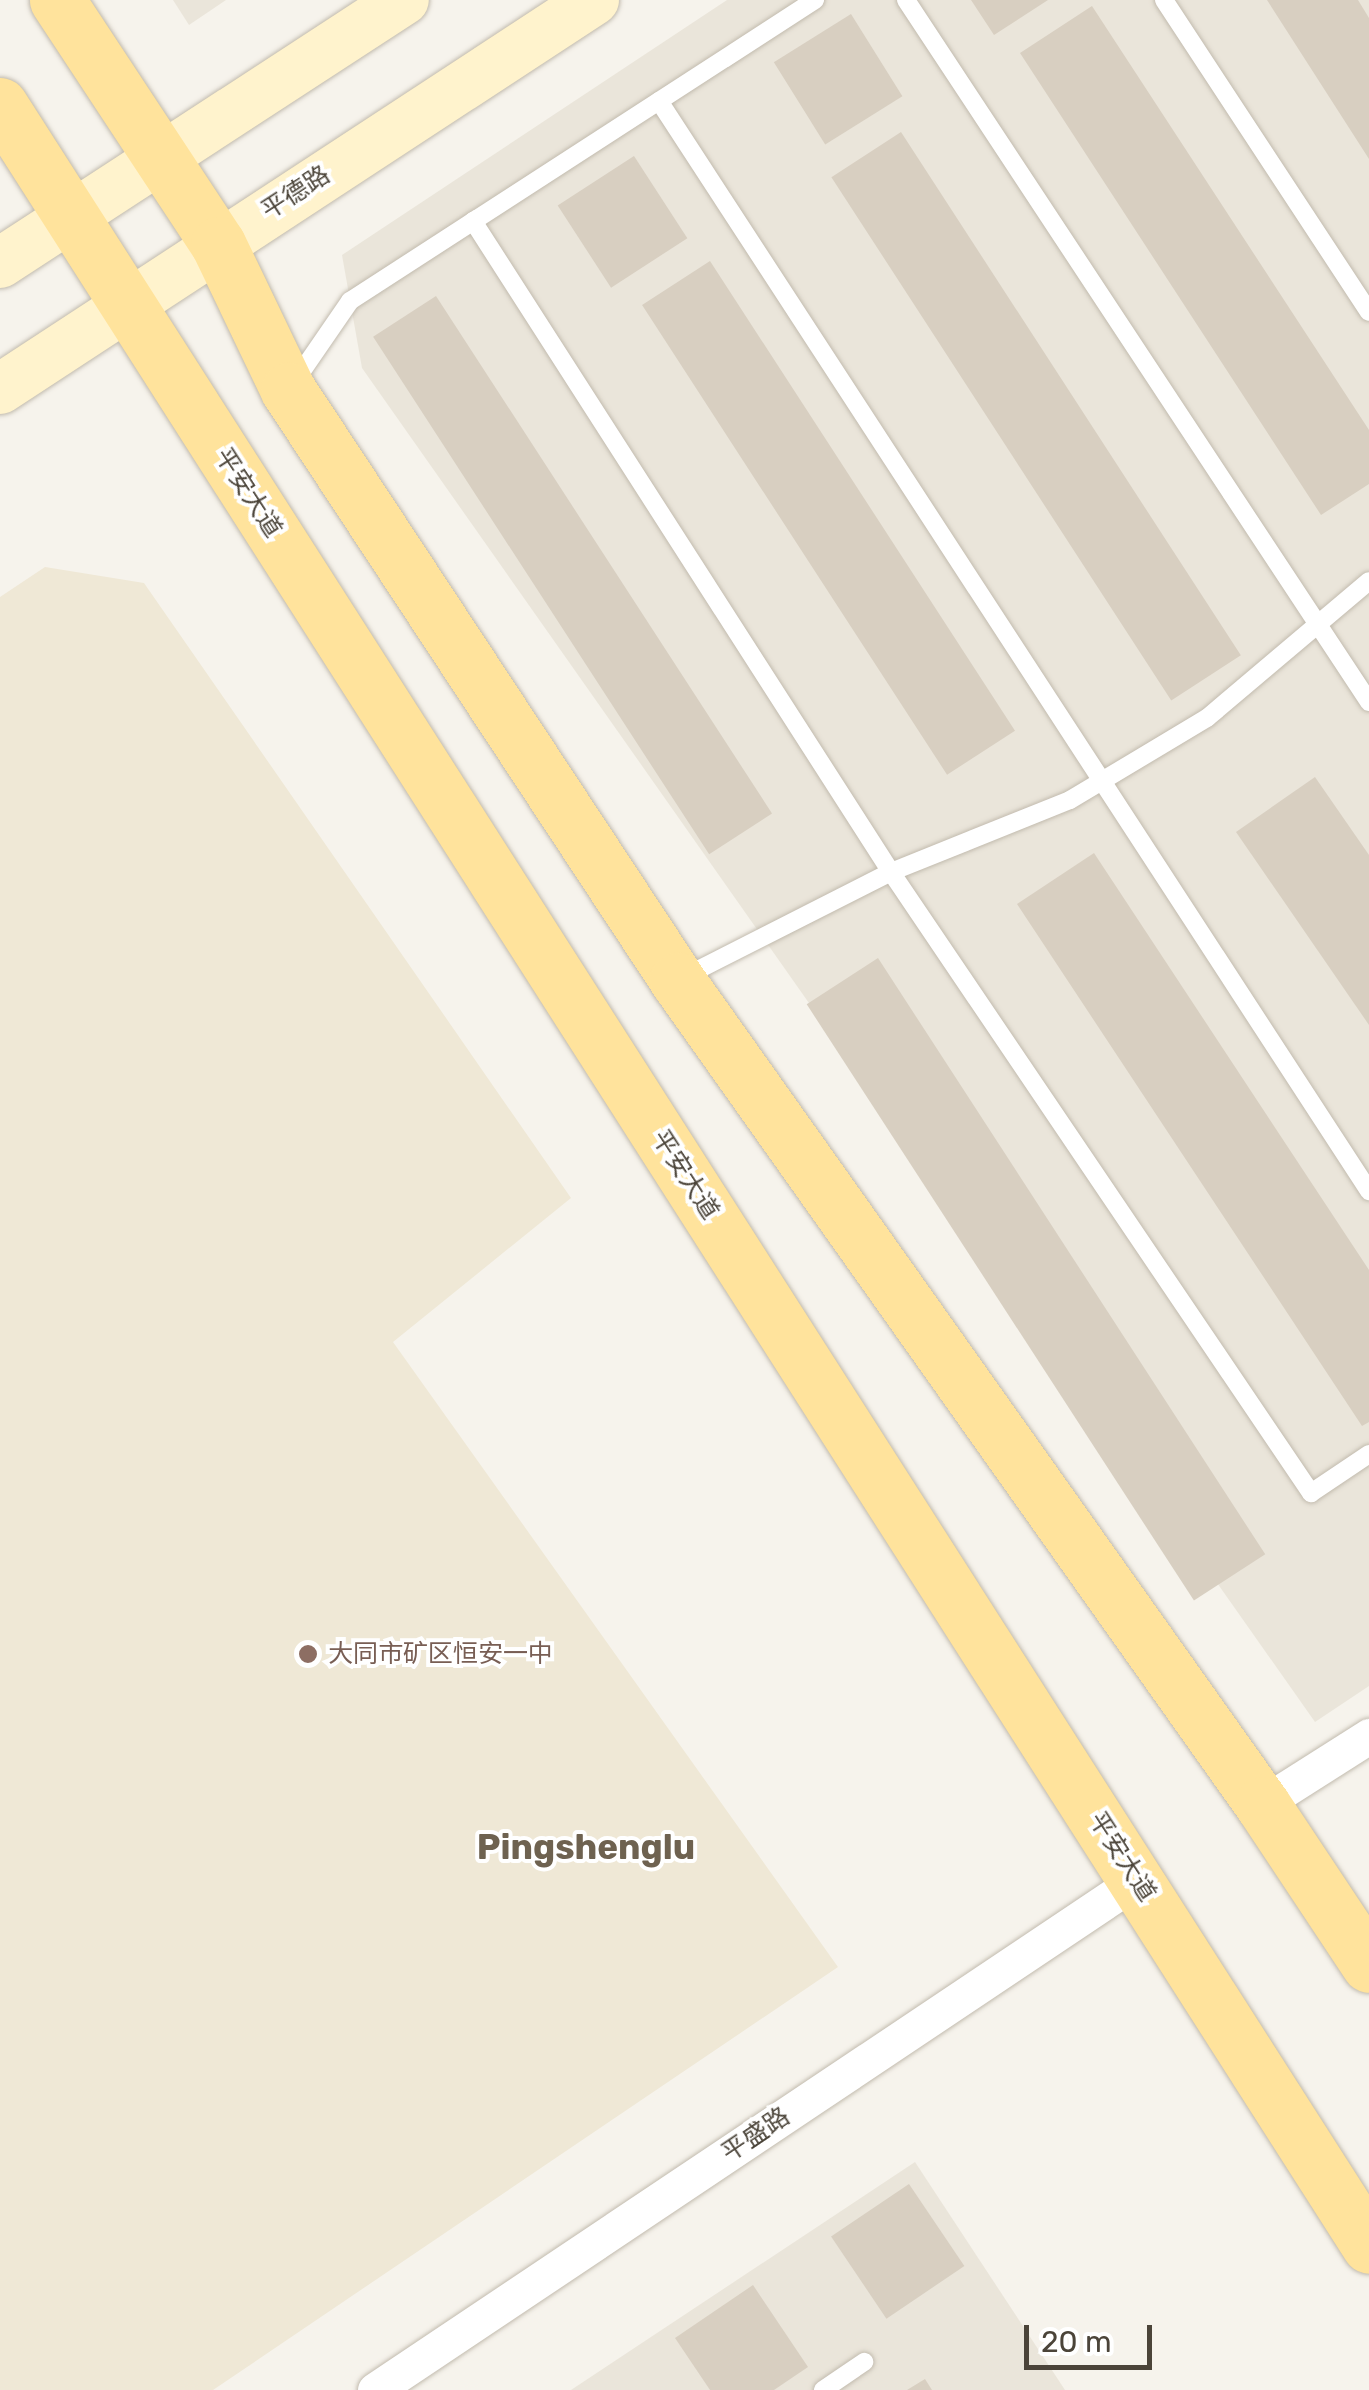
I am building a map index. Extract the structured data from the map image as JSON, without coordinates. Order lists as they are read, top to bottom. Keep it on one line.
{"streets":{"main road":["平德路","平安大道"],"street":["平盛路"]},"crossings":[["平德路","平安大道"],["平安大道","平盛路"]],"districts":["Pingshenglu"],"places":["大同市矿区恒安一中"],"scale_bar":"20 m"}
